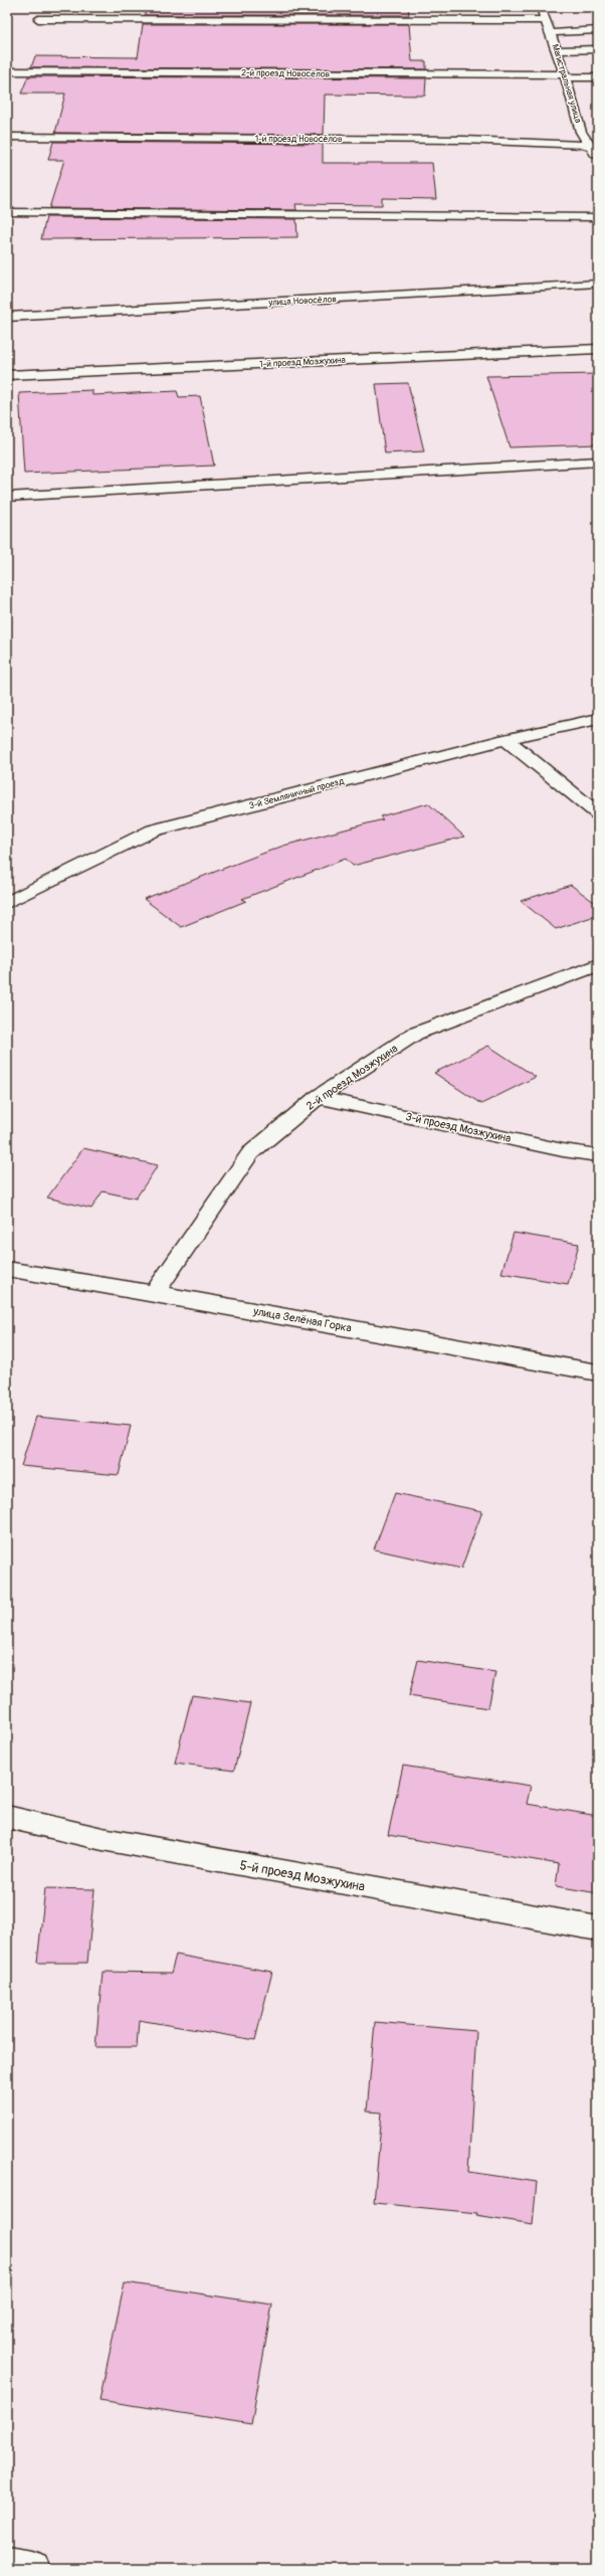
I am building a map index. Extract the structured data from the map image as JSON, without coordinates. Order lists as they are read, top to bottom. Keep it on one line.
{"streets":{"street":["2-й проезд Новосёлов","Магистральная улица","1-й проезд Новосёлов","улица Новосёлов","1-й проезд Мозжухина","3-й Земляничный проезд","2-й проезд Мозжухина","3-й проезд Мозжухина","улица Зелёная Горка","5-й проезд Мозжухина"]},"crossings":[["2-й проезд Новосёлов","Магистральная улица"],["Магистральная улица","1-й проезд Новосёлов"],["2-й проезд Мозжухина","3-й проезд Мозжухина"],["2-й проезд Мозжухина","улица Зелёная Горка"]]}
